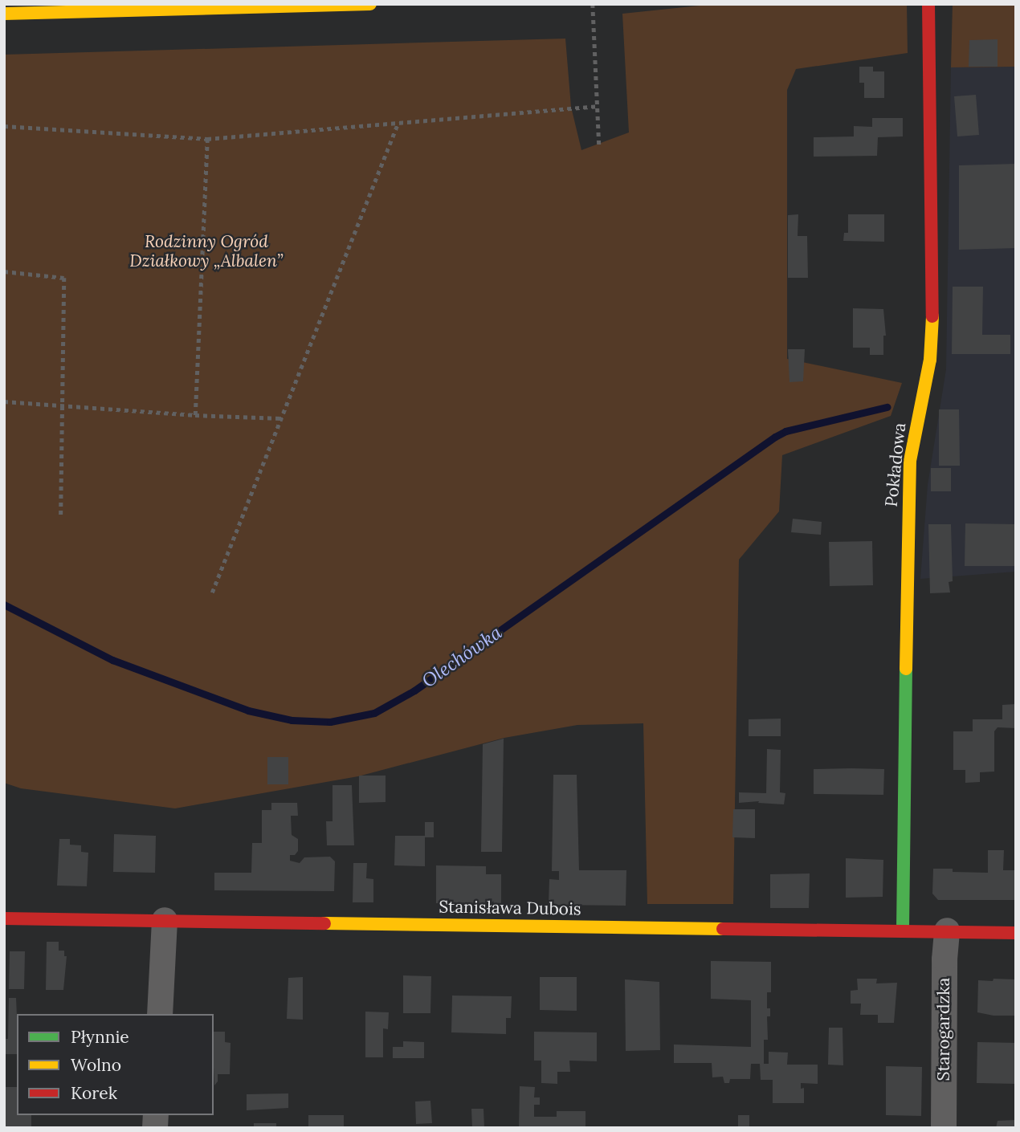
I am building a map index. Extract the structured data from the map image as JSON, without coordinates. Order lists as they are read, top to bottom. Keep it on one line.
{"streets":{"street":["Pokładowa","Stanisława Dubois","Starogardzka"]},"crossings":[["Pokładowa","Stanisława Dubois"],["Stanisława Dubois","Starogardzka"]],"water":["Olechówka"],"parks":["Rodzinny Ogród Działkowy „Albalen”"],"legend":["Płynnie","Wolno","Korek"]}
